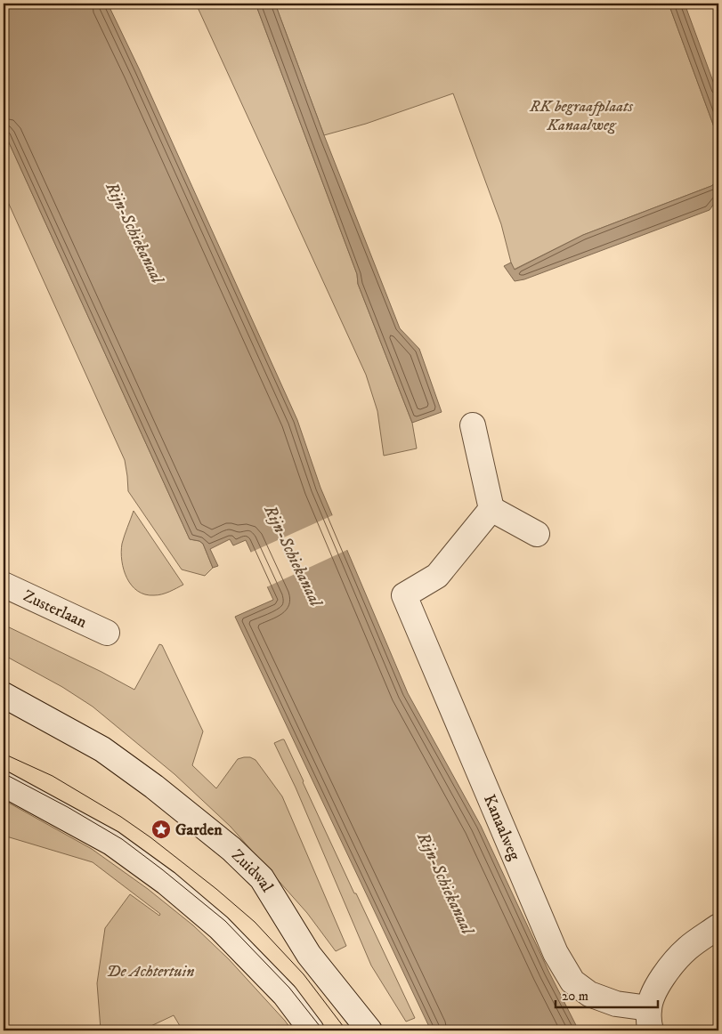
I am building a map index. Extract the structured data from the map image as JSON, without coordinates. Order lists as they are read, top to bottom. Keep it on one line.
{"streets":{"street":["Zusterlaan","Kanaalweg","Zuidwal"]},"water":["Rijn-Schiekanaal"],"parks":["RK begraafplaats Kanaalweg","De Achtertuin"],"places":{"place":["Garden"]},"scale_bar":"20 m"}
